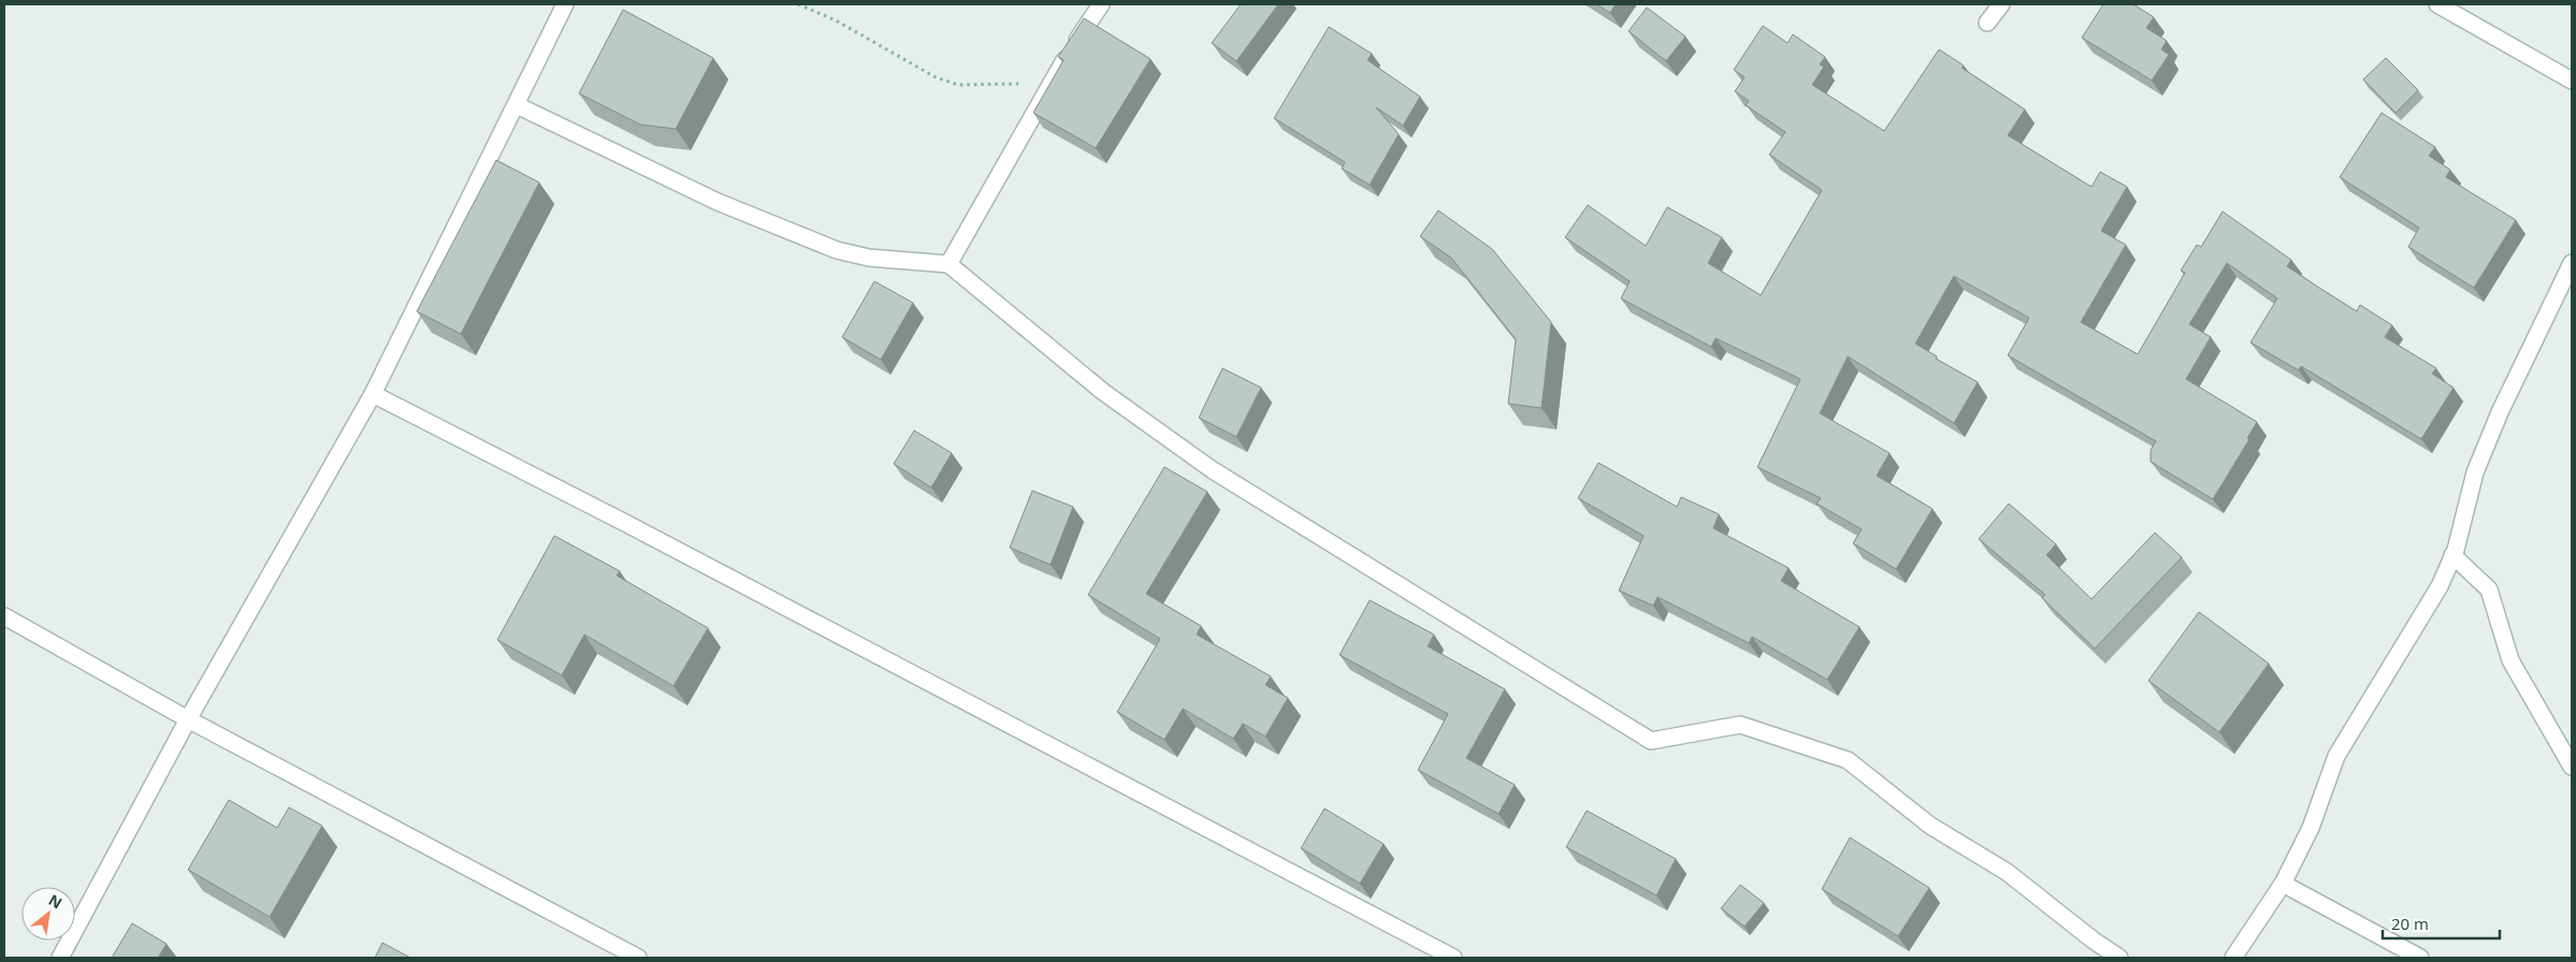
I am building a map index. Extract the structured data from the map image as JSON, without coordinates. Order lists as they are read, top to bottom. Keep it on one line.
{"scale_bar":"20 m","north":"top right"}
